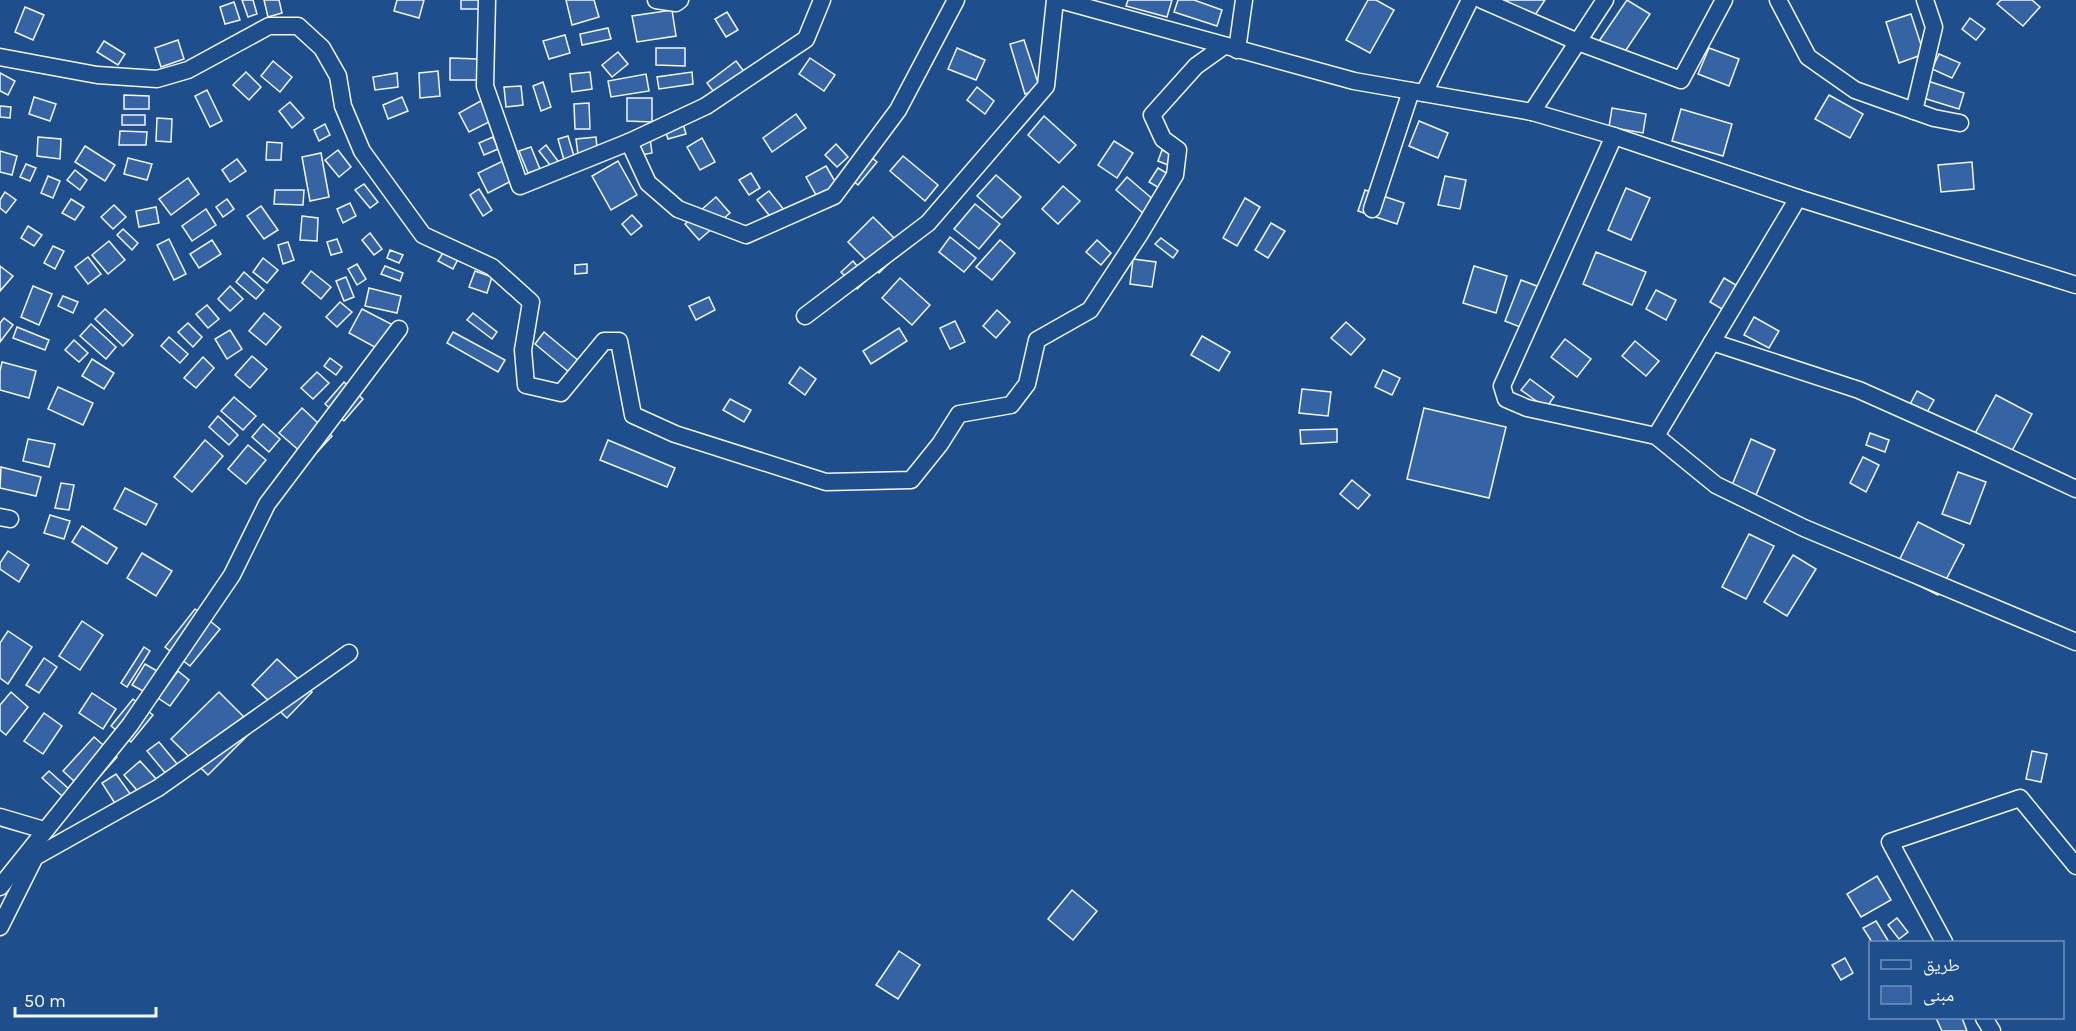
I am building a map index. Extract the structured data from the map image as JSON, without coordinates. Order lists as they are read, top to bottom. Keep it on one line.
{"legend":["طريق","مبنى"],"scale_bar":"50 m"}
